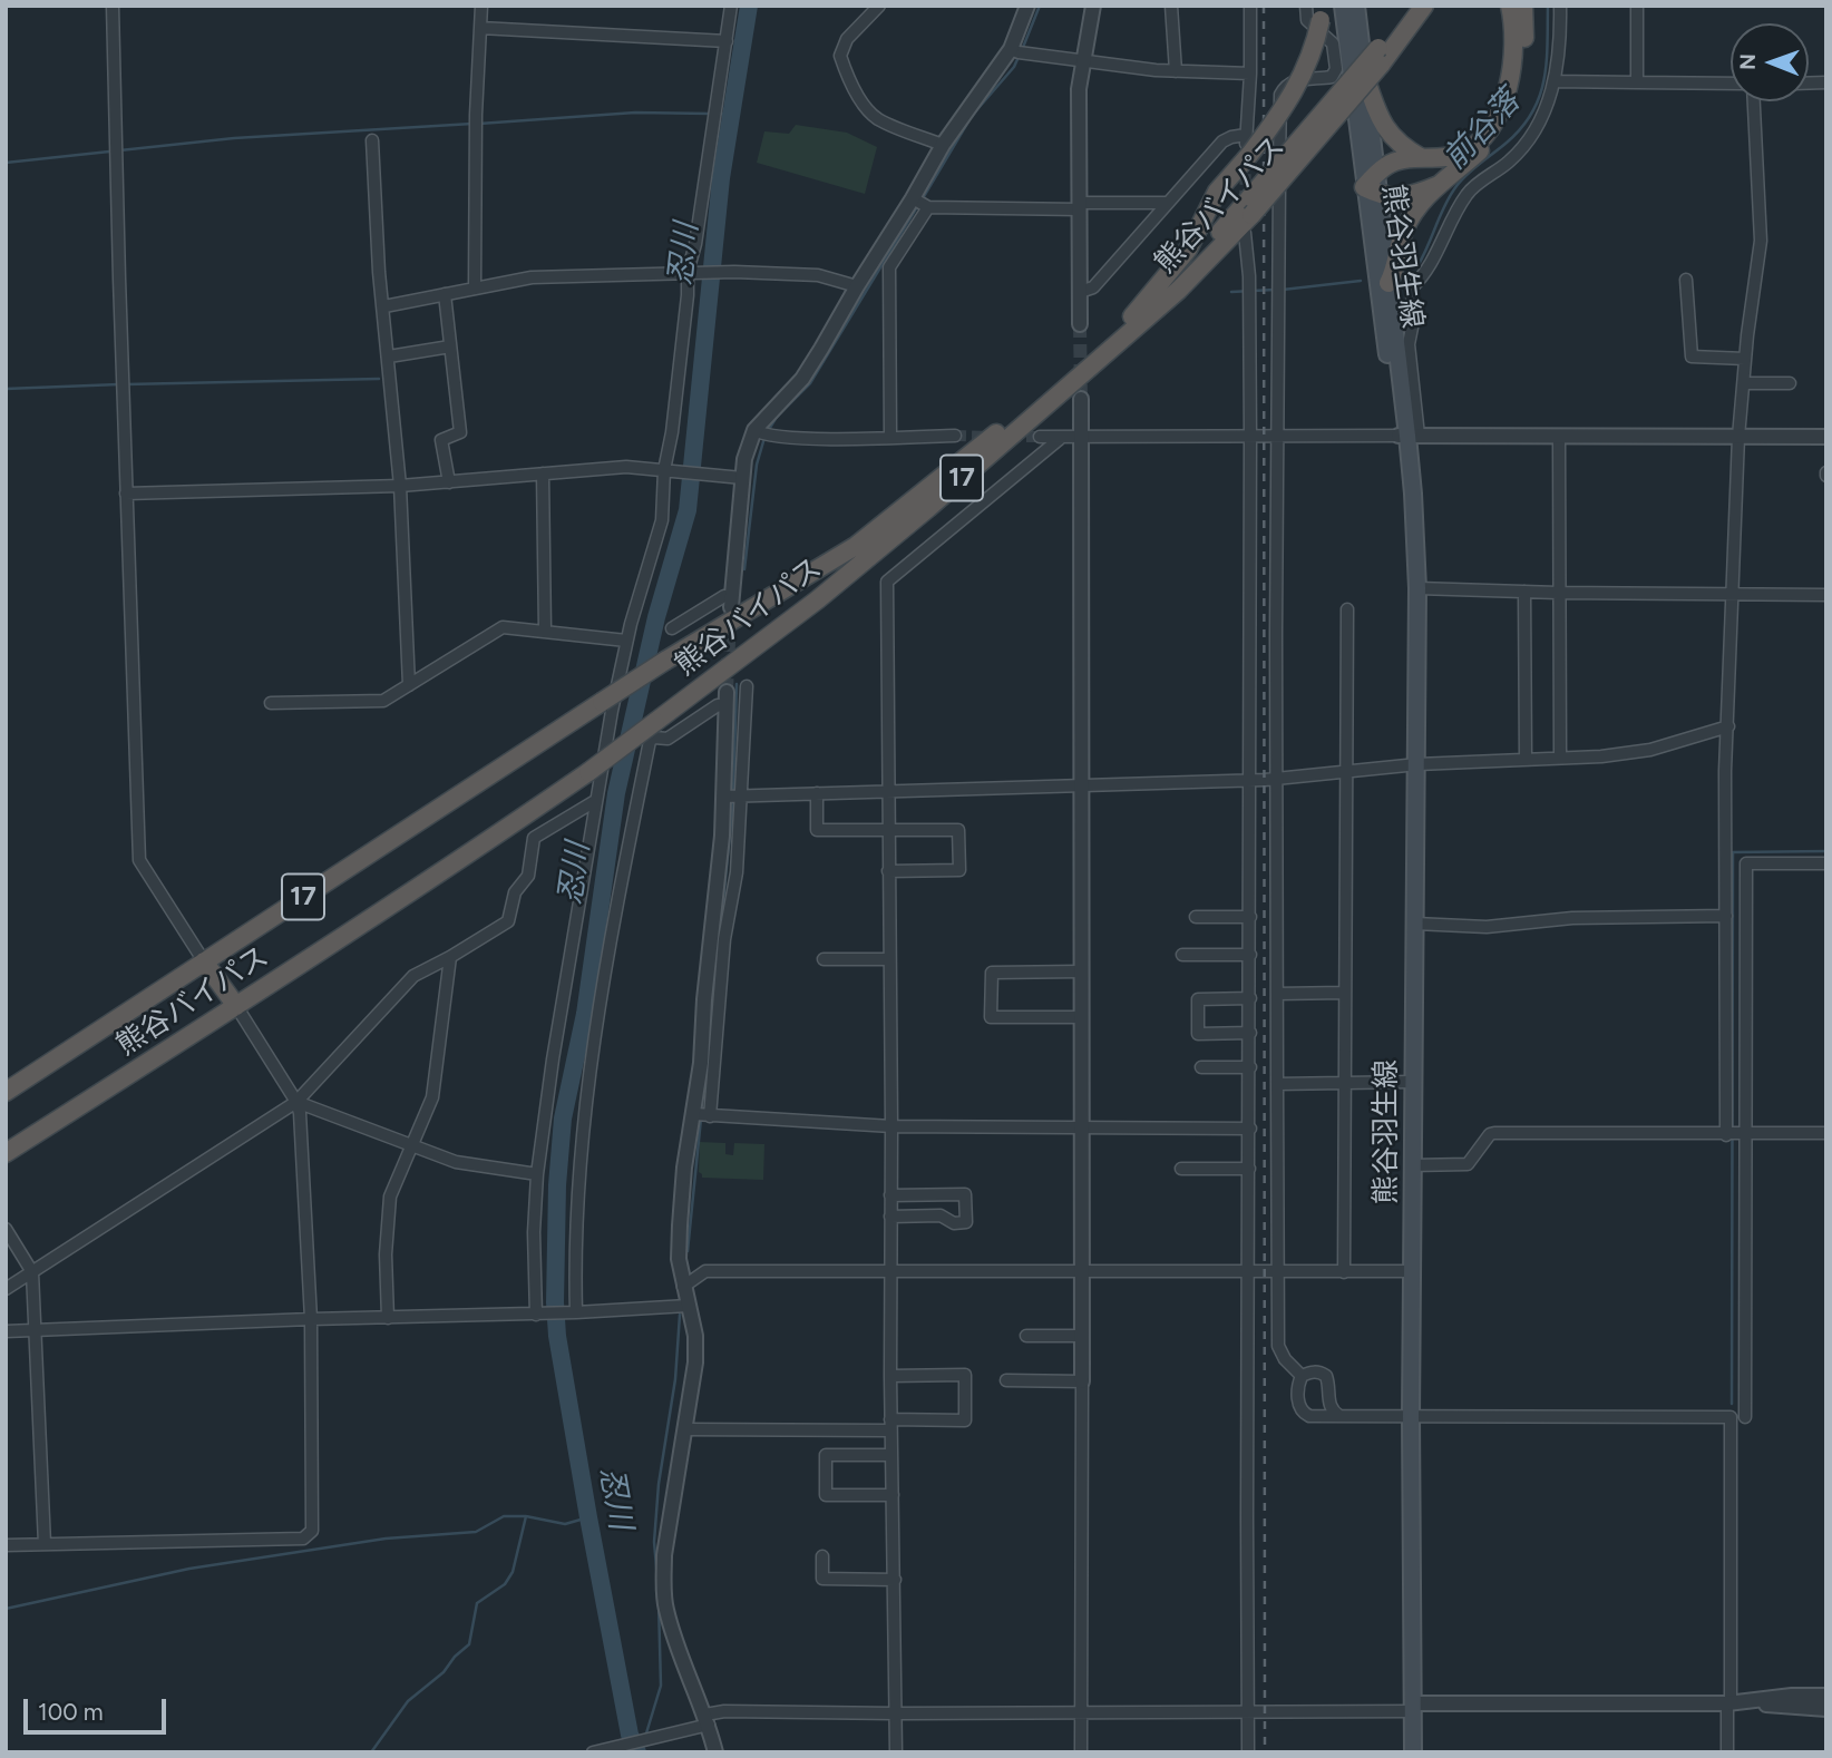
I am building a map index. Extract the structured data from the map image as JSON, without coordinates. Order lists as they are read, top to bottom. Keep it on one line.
{"streets":{"highway":["熊谷バイパス","17"],"main road":["熊谷羽生線"]},"crossings":[["熊谷バイパス","熊谷羽生線"]],"water":["前谷落","忍川"],"scale_bar":"100 m","north":"left"}
